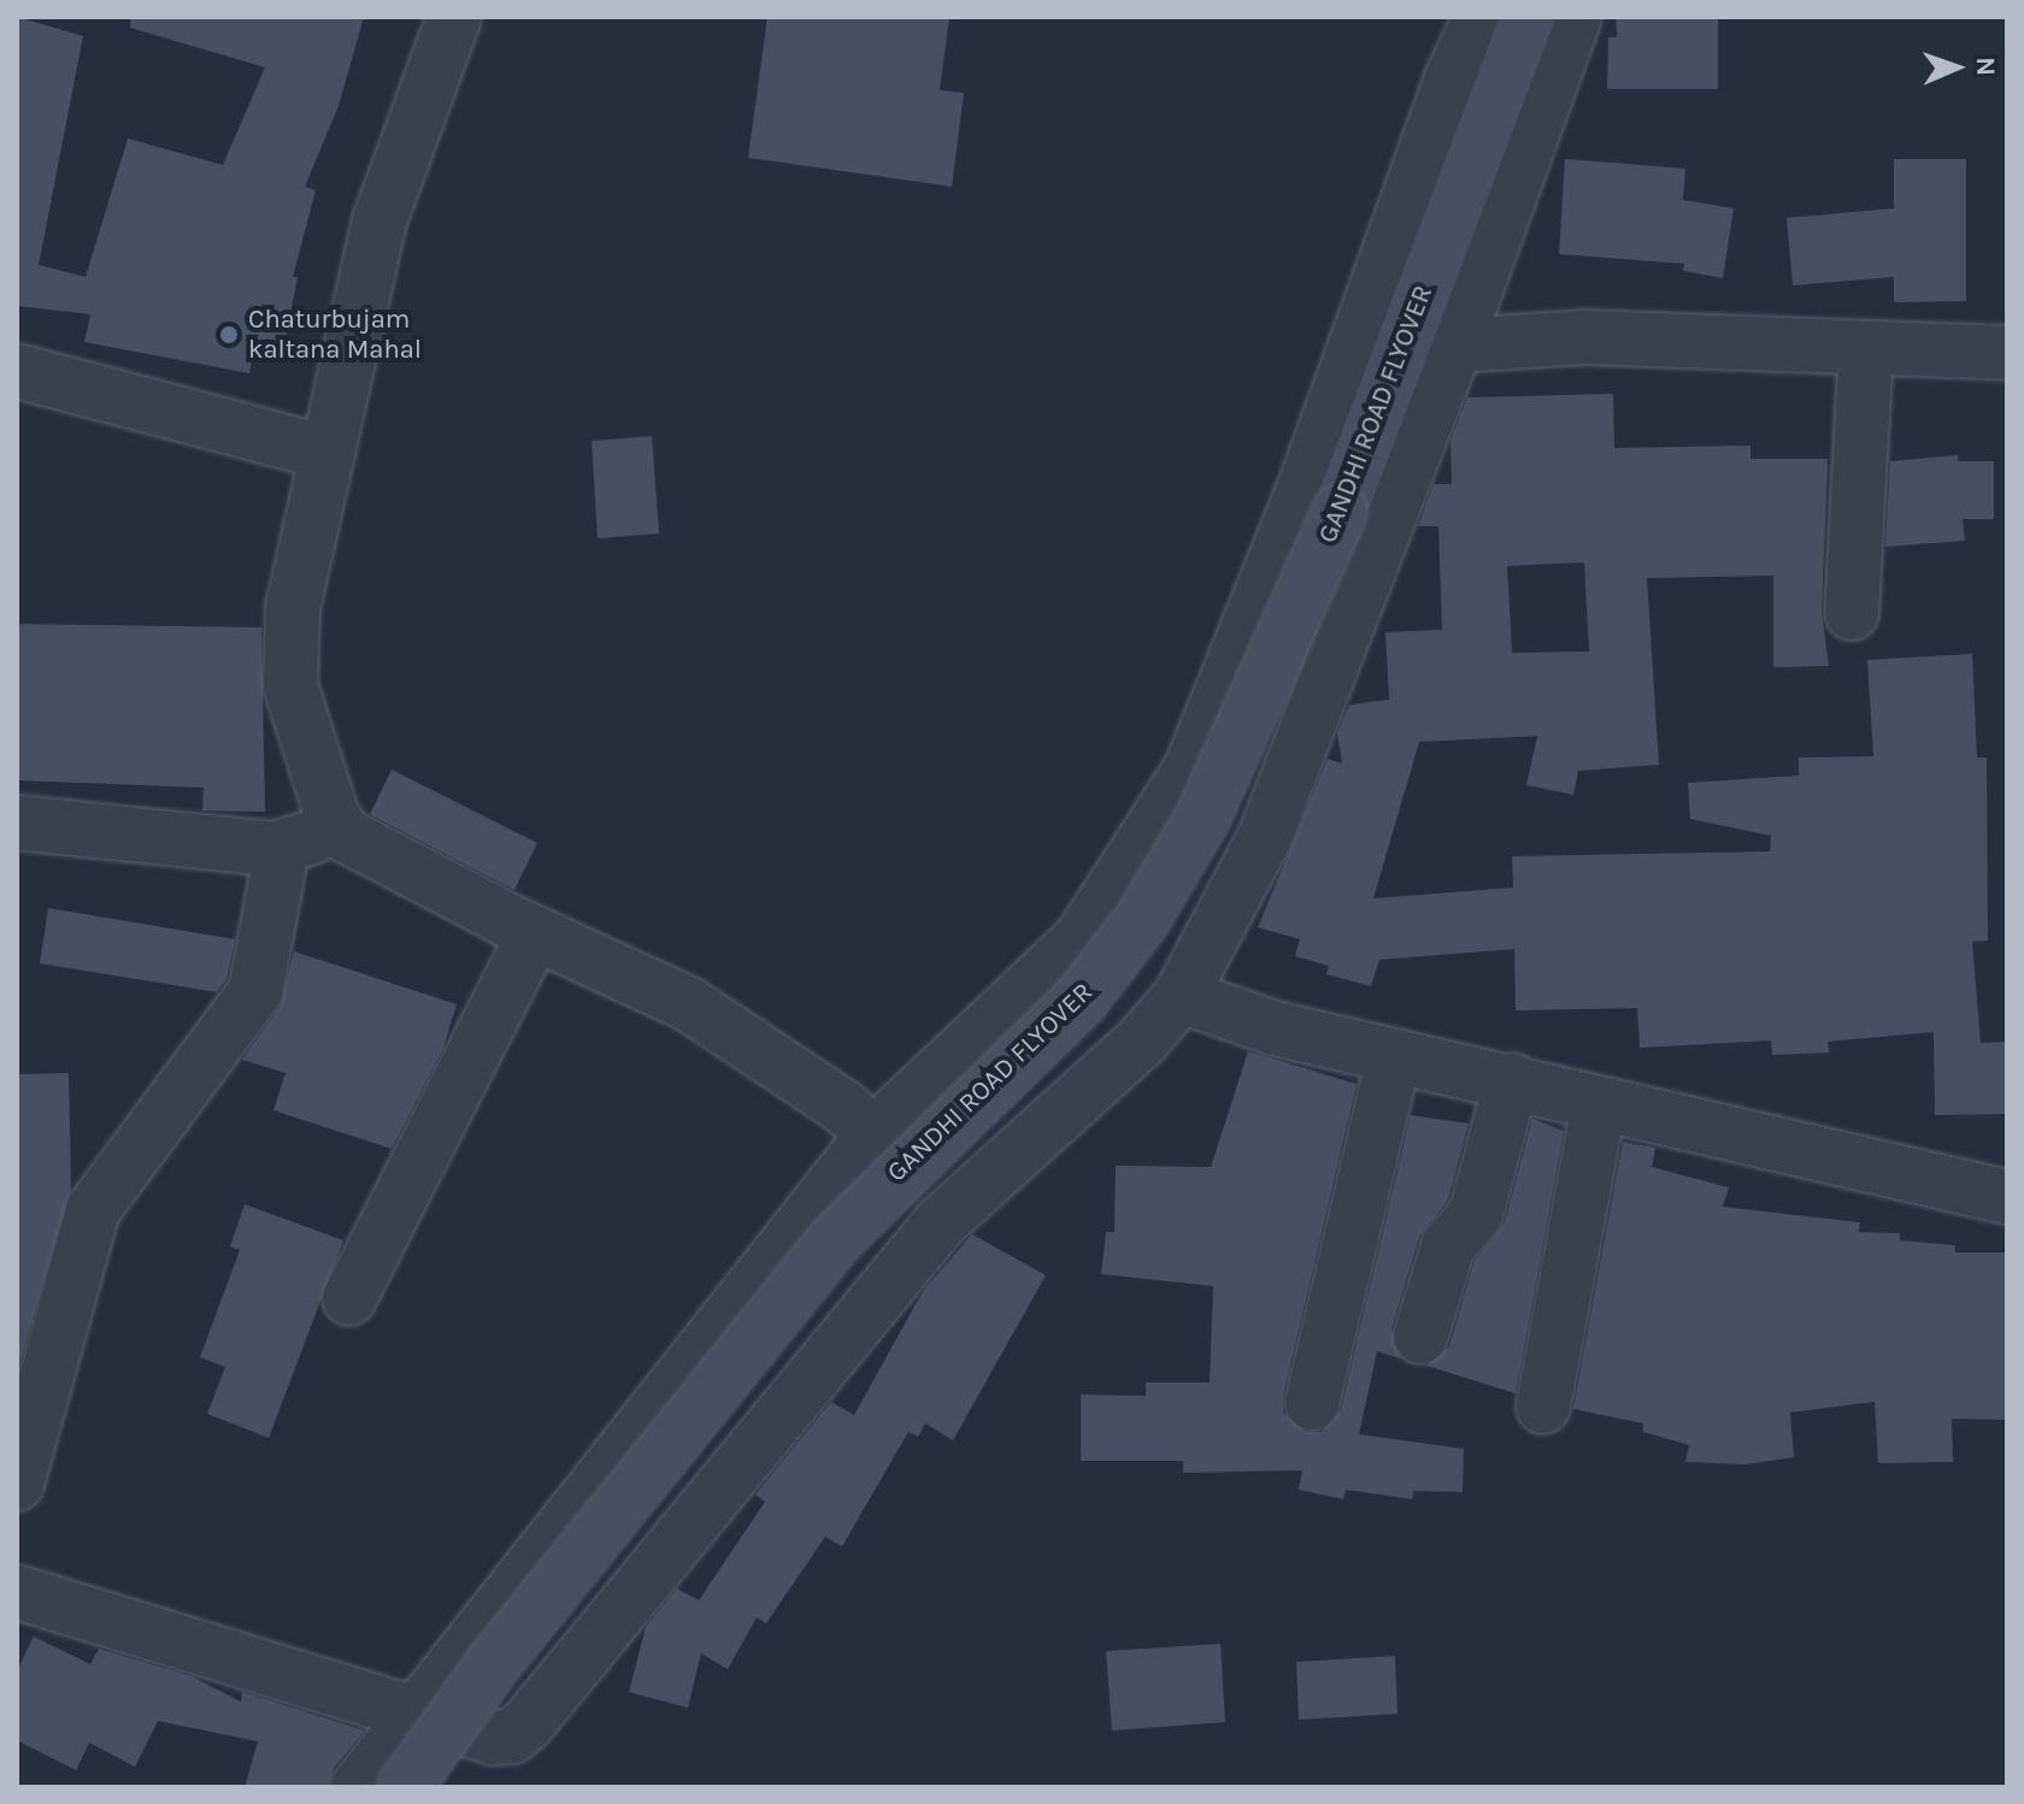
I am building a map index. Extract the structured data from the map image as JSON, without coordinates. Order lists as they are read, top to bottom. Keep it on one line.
{"streets":{"main road":["GANDHI ROAD FLYOVER"]},"places":["Chaturbujam kaltana Mahal"],"north":"right"}
